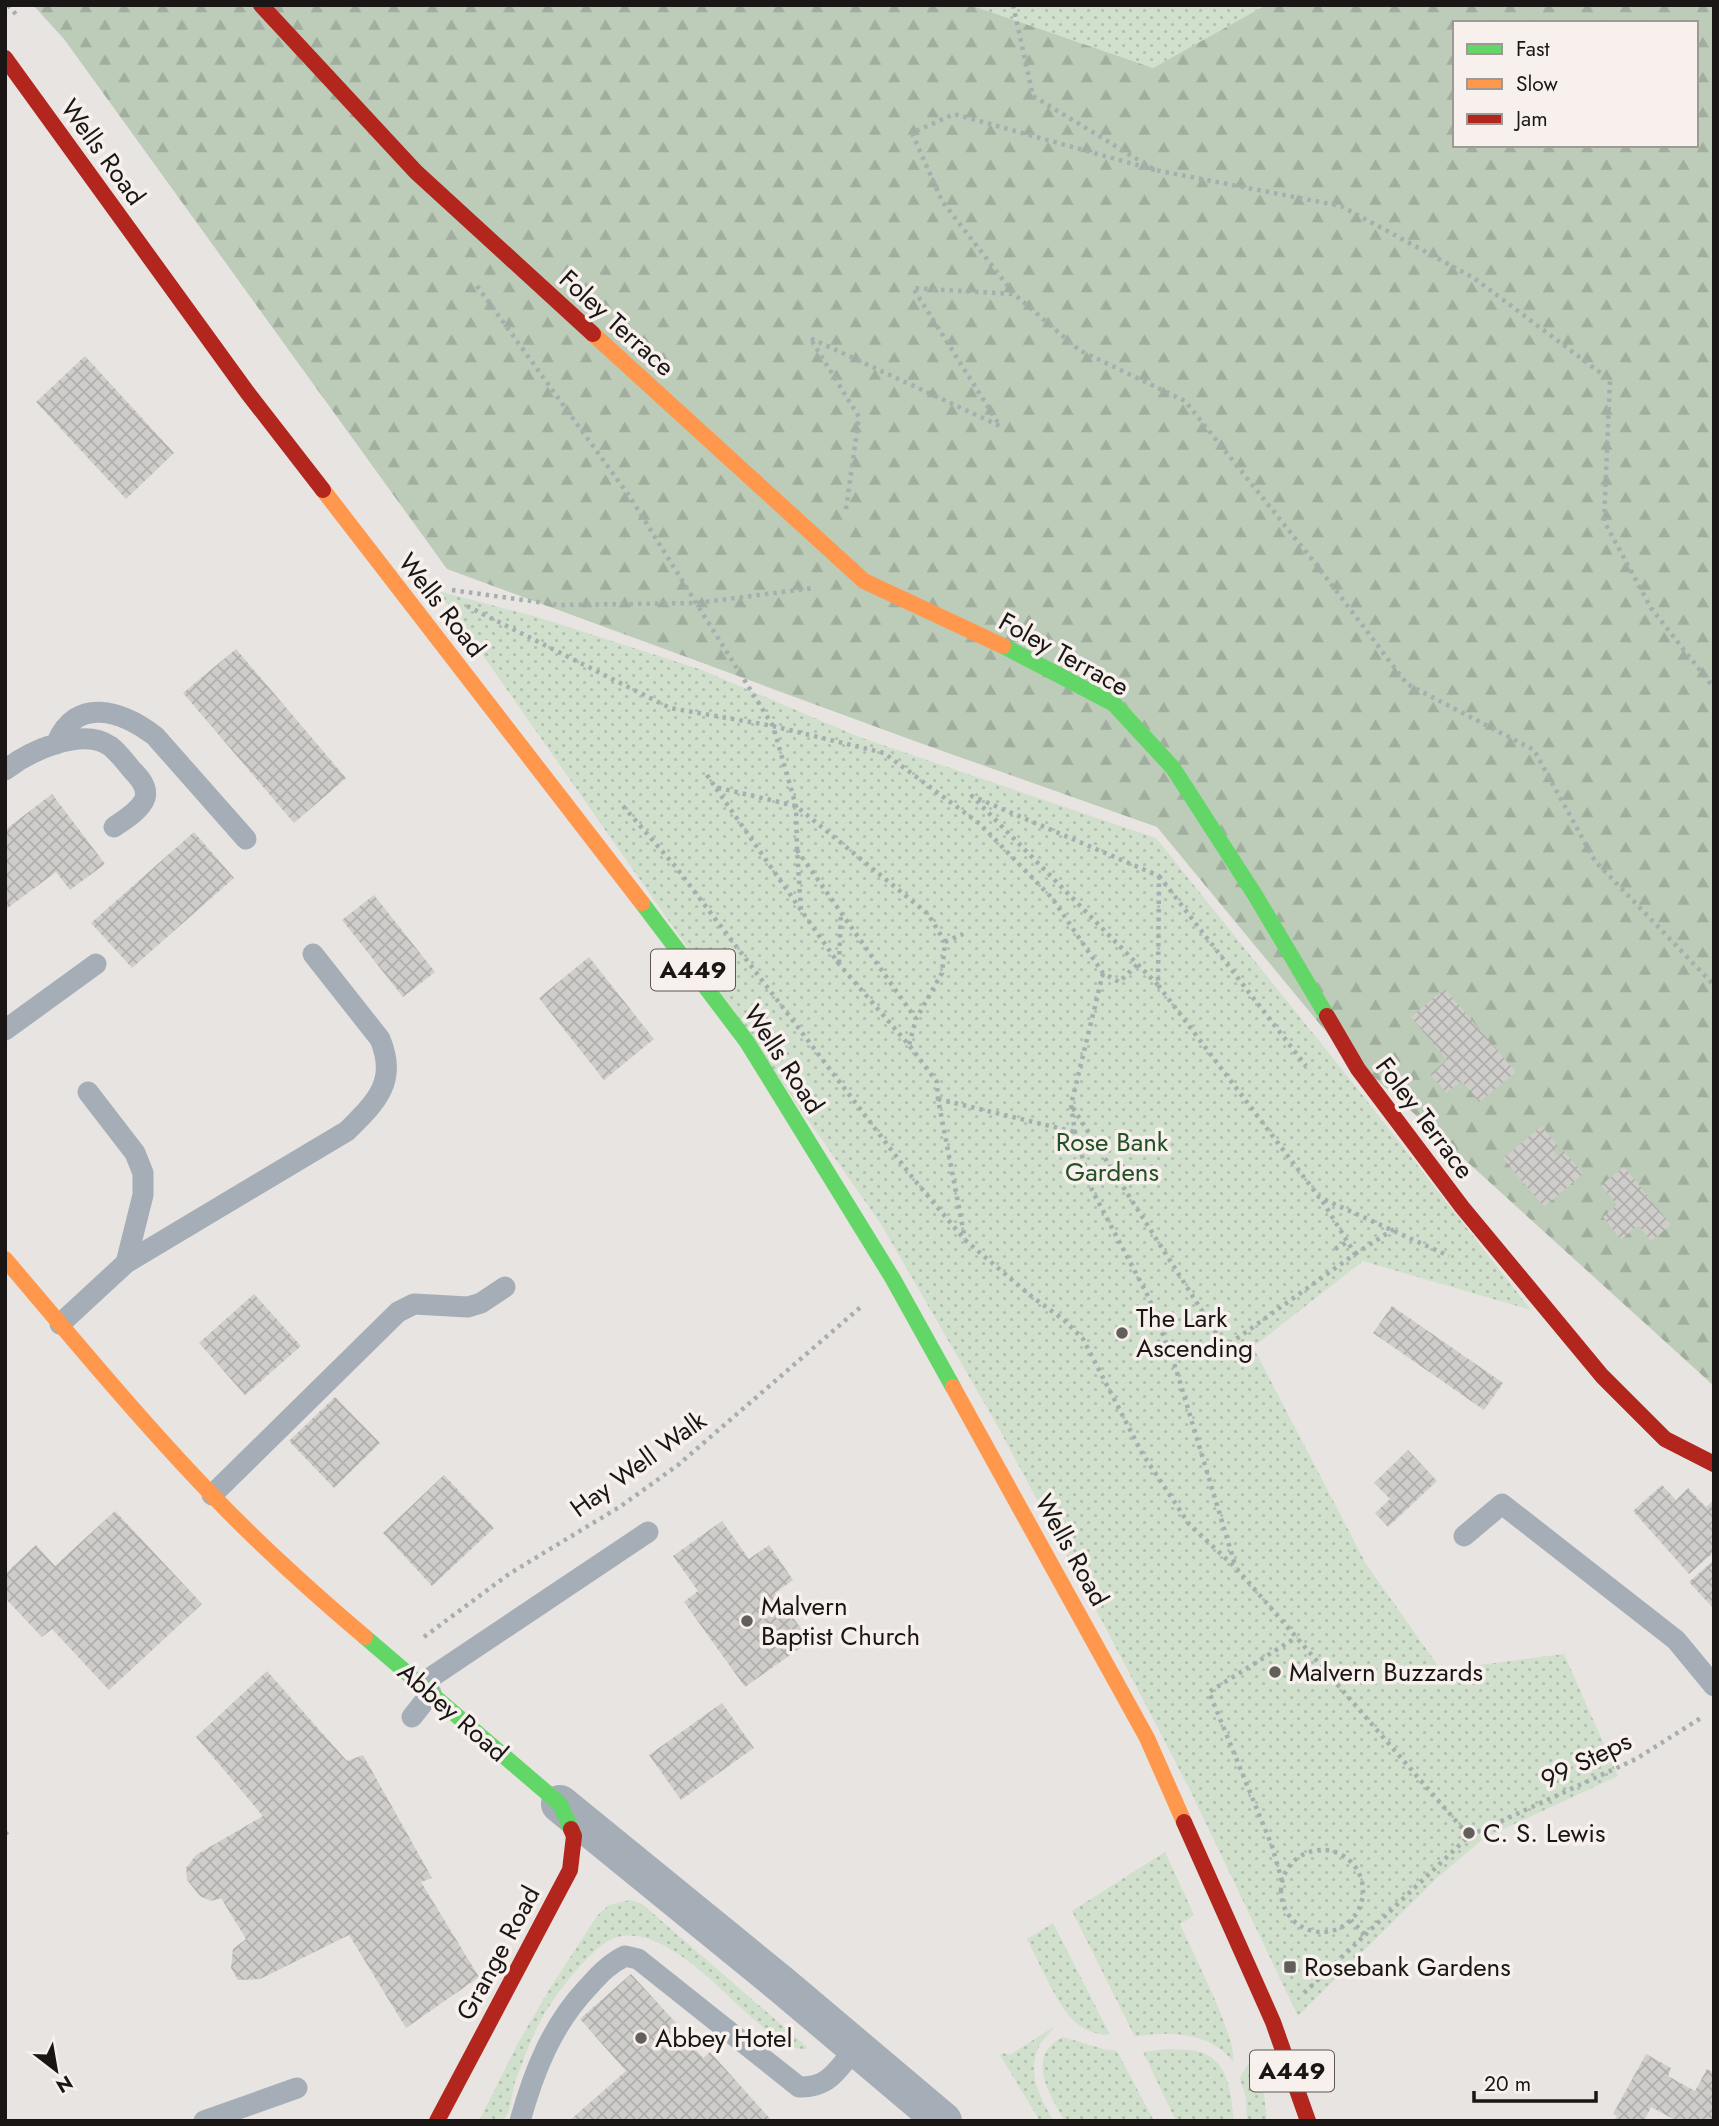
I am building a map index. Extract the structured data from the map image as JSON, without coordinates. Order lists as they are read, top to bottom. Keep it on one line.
{"streets":{"main road":["Wells Road","Foley Terrace","A449","Abbey Road","Grange Road"],"path":["Hay Well Walk","99 Steps"]},"crossings":[["Wells Road","Hay Well Walk"],["Wells Road","99 Steps"],["Hay Well Walk","Abbey Road"],["Abbey Road","Grange Road"]],"parks":["Rose Bank Gardens"],"places":{"other":["The Lark Ascending","Malvern Baptist Church","Malvern Buzzards","C. S. Lewis","Abbey Hotel"],"transit":["Rosebank Gardens"]},"legend":["Fast","Slow","Jam"],"scale_bar":"20 m","north":"bottom right"}
